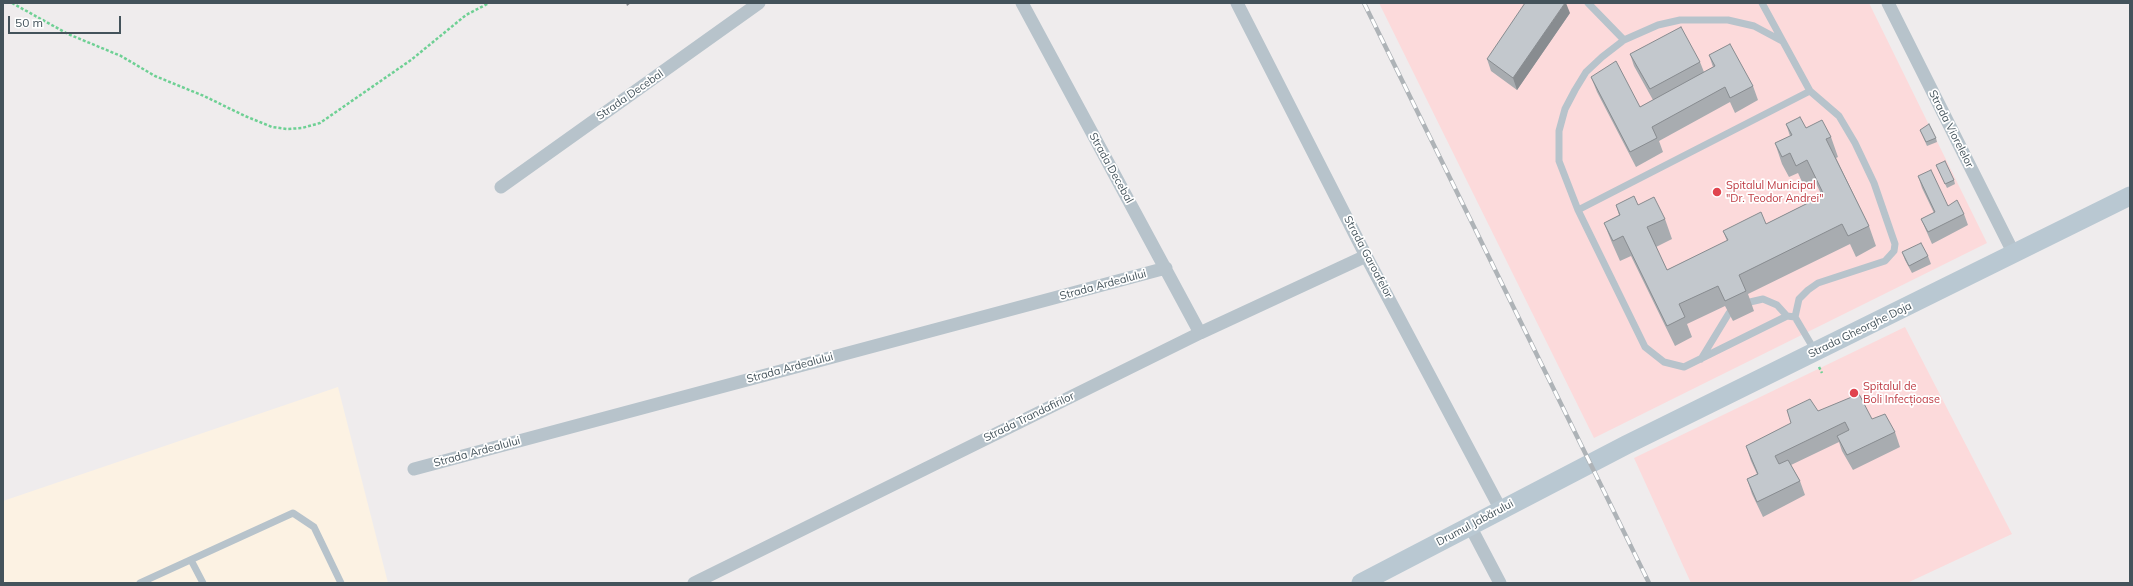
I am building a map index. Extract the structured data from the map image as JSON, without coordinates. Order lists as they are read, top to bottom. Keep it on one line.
{"streets":{"main road":["Strada Gheorghe Doja","Drumul Jabărului"],"street":["Strada Decebal","Strada Viorelelor","Strada Garoafelor","Strada Ardealului","Strada Trandafirilor"]},"crossings":[["Strada Decebal","Strada Ardealului"],["Strada Decebal","Strada Trandafirilor"],["Strada Viorelelor","Strada Gheorghe Doja"],["Strada Garoafelor","Strada Trandafirilor"],["Strada Garoafelor","Drumul Jabărului"],["Strada Gheorghe Doja","Drumul Jabărului"]],"places":["Spitalul Municipal \"Dr. Teodor Andrei\"","Spitalul de Boli Infecțioase"],"scale_bar":"50 m"}
